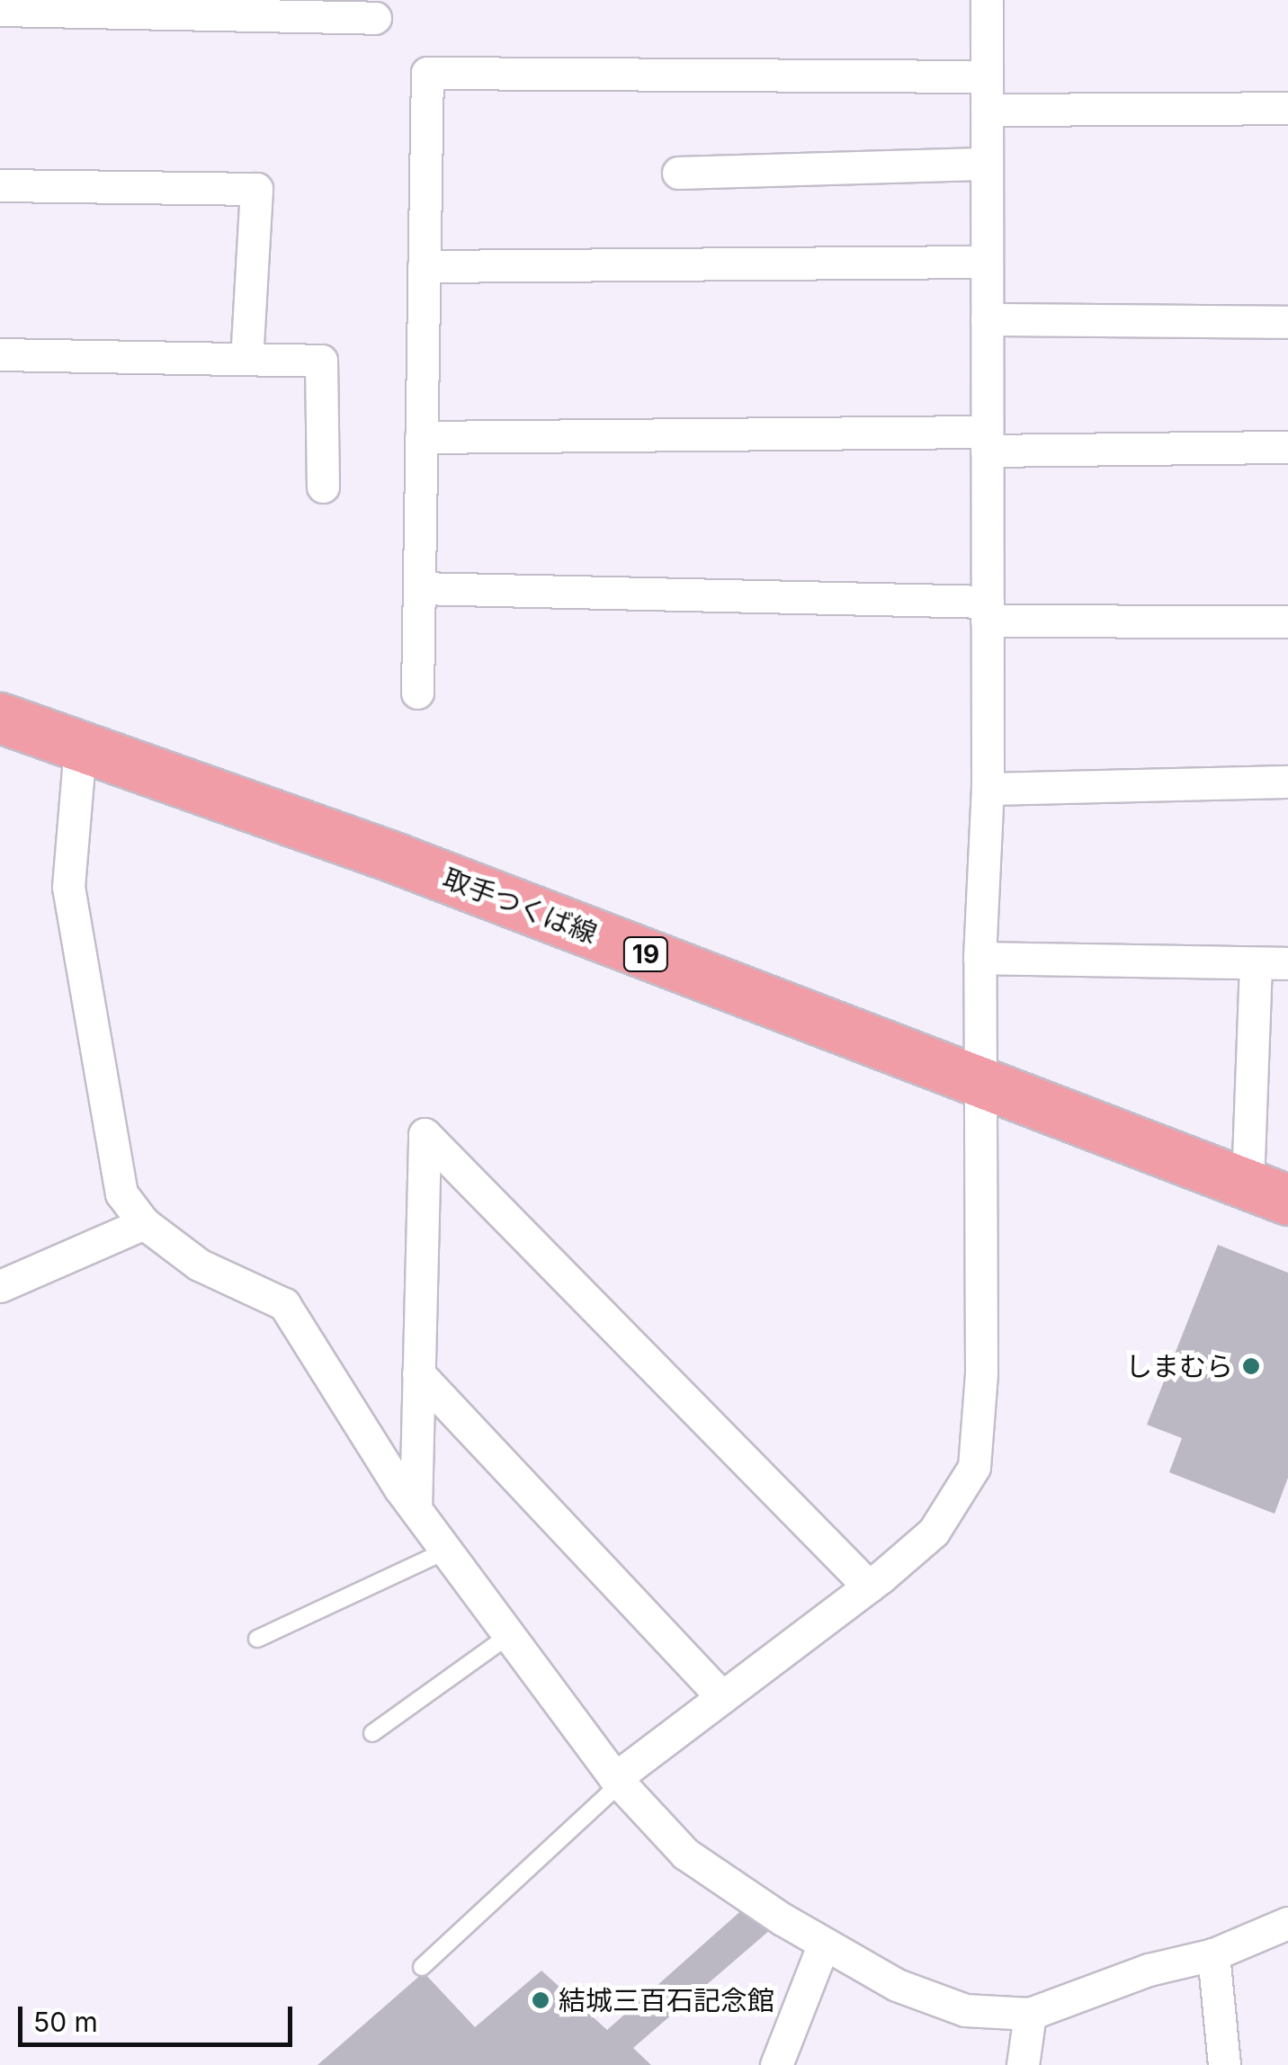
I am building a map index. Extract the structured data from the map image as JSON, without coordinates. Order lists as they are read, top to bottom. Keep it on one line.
{"streets":{"main road":["取手つくば線","19"]},"places":["しまむら","結城三百石記念館"],"scale_bar":"50 m"}
